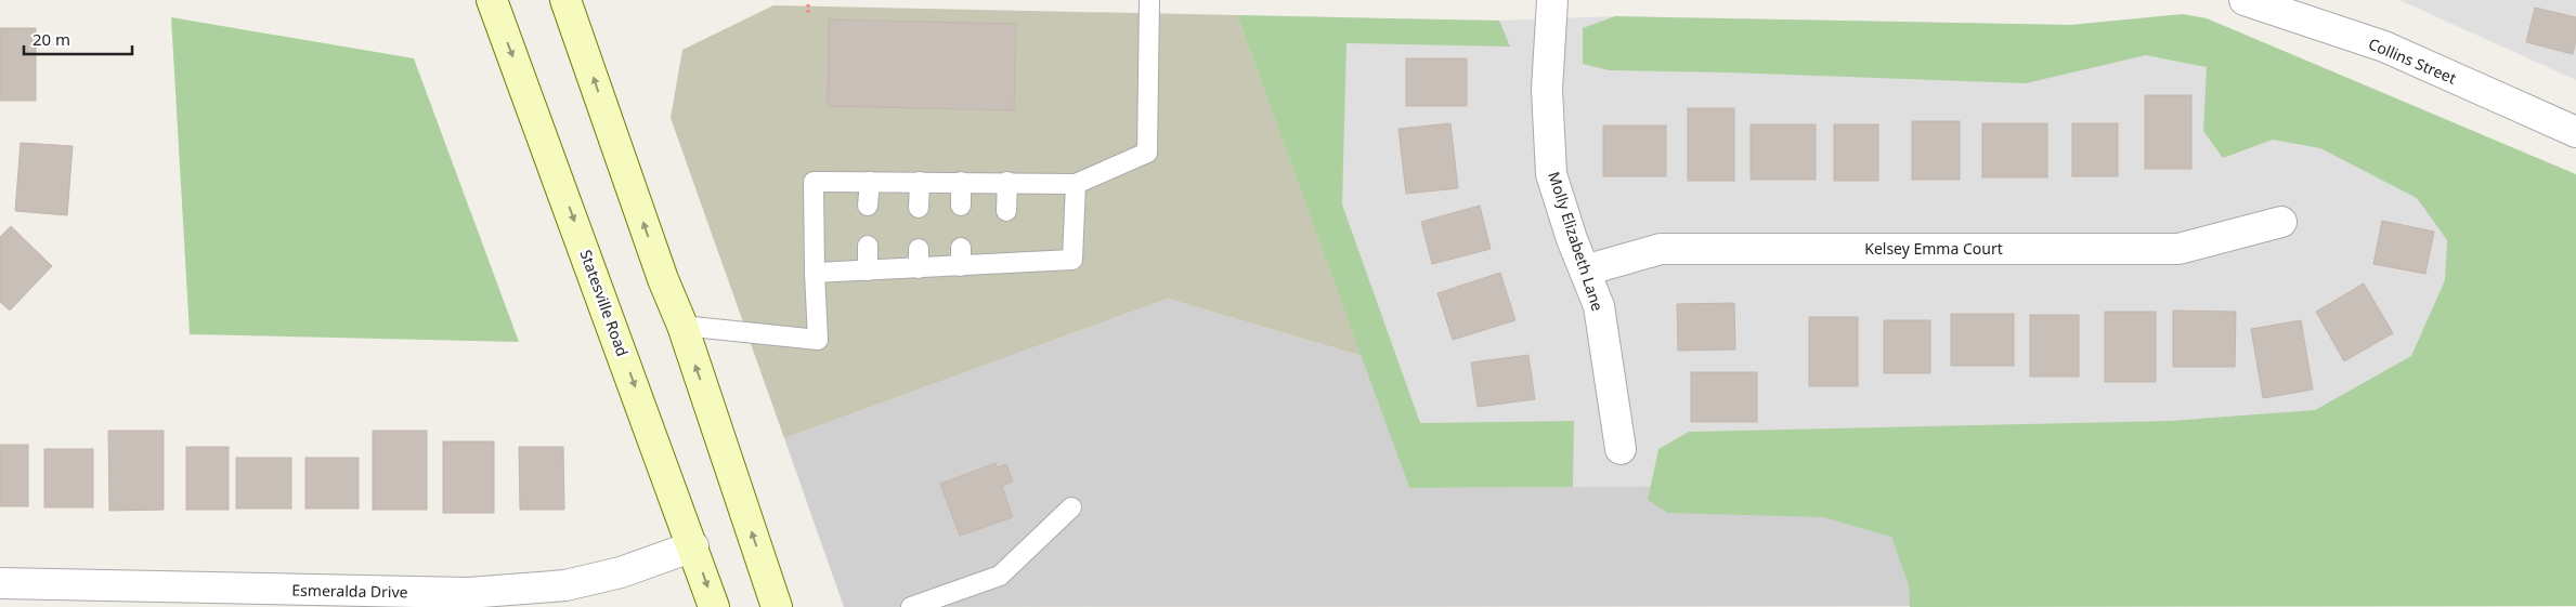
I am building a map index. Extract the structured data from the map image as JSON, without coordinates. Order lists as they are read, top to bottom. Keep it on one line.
{"streets":{"main road":["Statesville Road"],"street":["Collins Street","Molly Elizabeth Lane","Kelsey Emma Court","Esmeralda Drive"]},"crossings":[["Molly Elizabeth Lane","Kelsey Emma Court"],["Statesville Road","Esmeralda Drive"]],"scale_bar":"20 m"}
